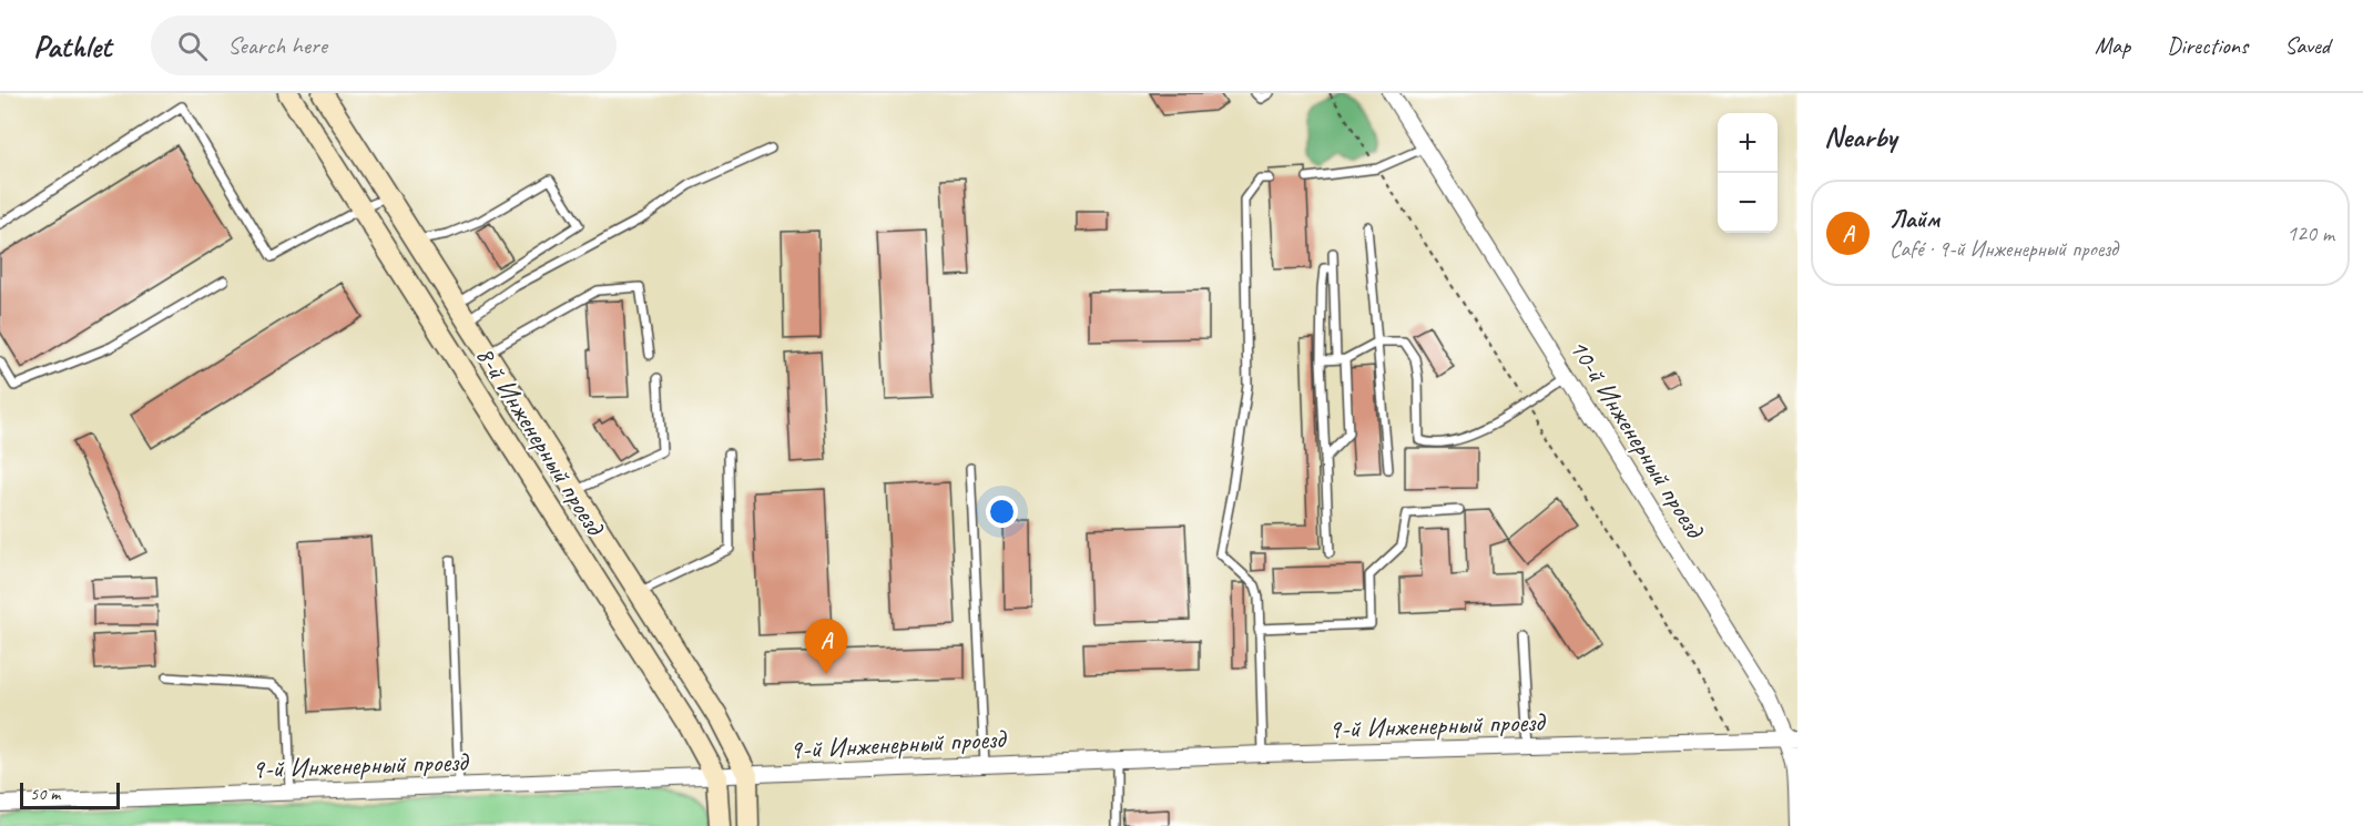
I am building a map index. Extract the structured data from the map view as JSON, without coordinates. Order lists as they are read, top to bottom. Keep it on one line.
{"streets":{"street":["10-й Инженерный проезд","8-й Инженерный проезд","9-й Инженерный проезд"]},"crossings":[["10-й Инженерный проезд","9-й Инженерный проезд"],["8-й Инженерный проезд","9-й Инженерный проезд"]],"scale_bar":"50 m","page":{"header":"Pathlet","search":"Search here","nav":["Map","Directions","Saved"],"heading":"Nearby","map_buttons":["+","−"],"list":[{"mark":"A","name":"Лайм","note":"Café · 9-й Инженерный проезд","value":"120 m"}],"pins":"A","scale":"50 m"}}
